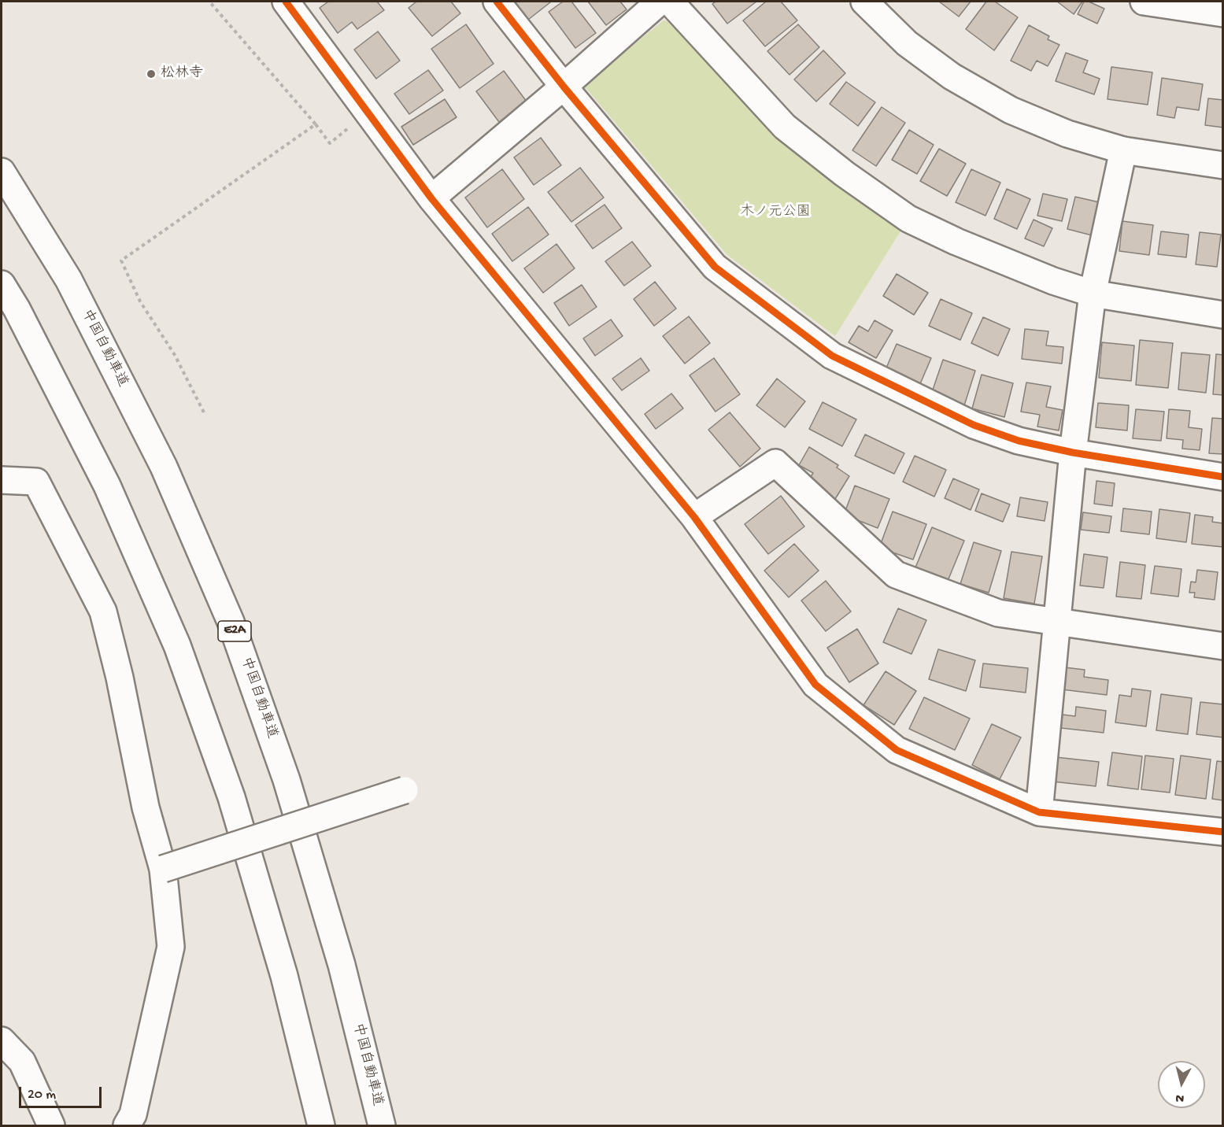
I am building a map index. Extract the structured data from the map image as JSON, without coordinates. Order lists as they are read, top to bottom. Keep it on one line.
{"streets":{"main road":["中国自動車道","E2A"]},"parks":["木ノ元公園"],"places":["松林寺"],"scale_bar":"20 m","north":"bottom"}
